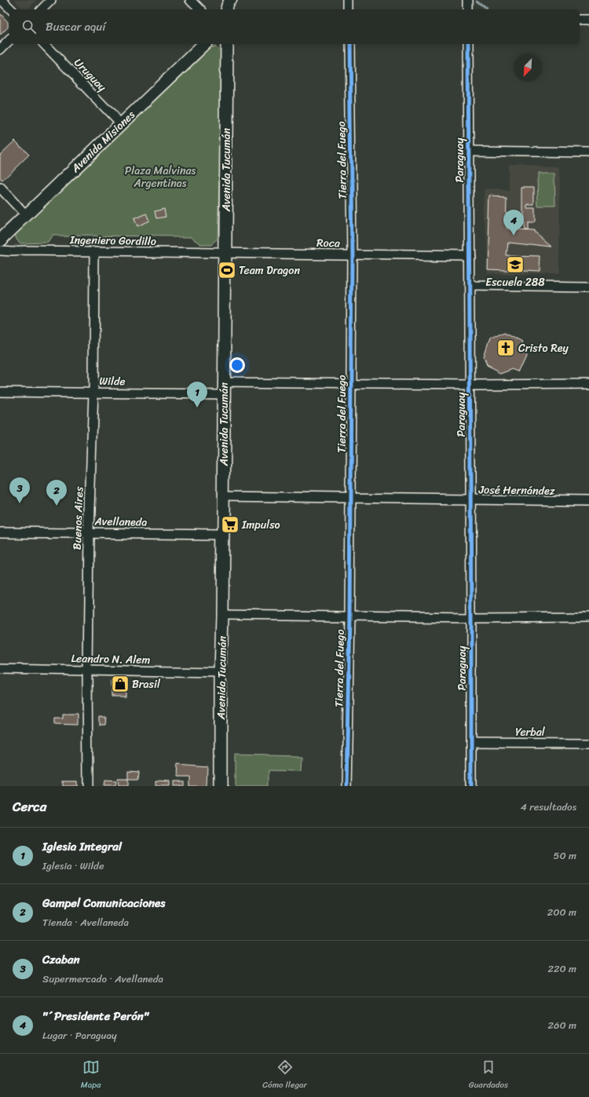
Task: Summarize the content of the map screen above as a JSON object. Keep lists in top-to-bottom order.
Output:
{
  "streets": {
    "main road": ["Avenida Misiones", "Avenida Tucumán"],
    "street": [
      "Uruguay",
      "Tierra del Fuego",
      "Paraguay",
      "Ingeniero Gordillo",
      "Roca",
      "Wilde",
      "José Hernández",
      "Buenos Aires",
      "Avellaneda",
      "Leandro N. Alem",
      "Yerbal"
    ]
  },
  "crossings": [
    ["Uruguay", "Avenida Misiones"],
    ["Tierra del Fuego", "Roca"],
    ["Tierra del Fuego", "José Hernández"],
    ["Paraguay", "Roca"],
    ["Paraguay", "José Hernández"],
    ["Paraguay", "Yerbal"],
    ["Avenida Tucumán", "Ingeniero Gordillo"],
    ["Avenida Tucumán", "Roca"],
    ["Avenida Tucumán", "Wilde"],
    ["Avenida Tucumán", "José Hernández"],
    ["Avenida Tucumán", "Avellaneda"],
    ["Avenida Tucumán", "Leandro N. Alem"],
    ["Ingeniero Gordillo", "Roca"],
    ["Ingeniero Gordillo", "Buenos Aires"],
    ["Wilde", "Buenos Aires"],
    ["Buenos Aires", "Avellaneda"],
    ["Buenos Aires", "Leandro N. Alem"]
  ],
  "parks": ["Plaza Malvinas Argentinas"],
  "places": {
    "school or university": ["Escuela 288"],
    "sports": ["Team Dragon"],
    "church": ["Cristo Rey"],
    "supermarket": ["Impulso"],
    "shop": ["Brasil"]
  },
  "north": "bottom left",
  "page": {
    "search": "Buscar aquí",
    "pins": [
      "4",
      "1",
      "3",
      "2"
    ],
    "heading": ["Cerca", "4 resultados"],
    "list": [
      {
        "mark": "1",
        "name": "Iglesia Integral",
        "note": "Iglesia · Wilde",
        "value": "50 m"
      },
      {
        "mark": "2",
        "name": "Gampel Comunicaciones",
        "note": "Tienda · Avellaneda",
        "value": "200 m"
      },
      {
        "mark": "3",
        "name": "Czaban",
        "note": "Supermercado · Avellaneda",
        "value": "220 m"
      },
      {
        "mark": "4",
        "name": "\"´Presidente Perón\"",
        "note": "Lugar · Paraguay",
        "value": "260 m"
      }
    ],
    "nav": ["Mapa", "Cómo llegar", "Guardados"]
  }
}
